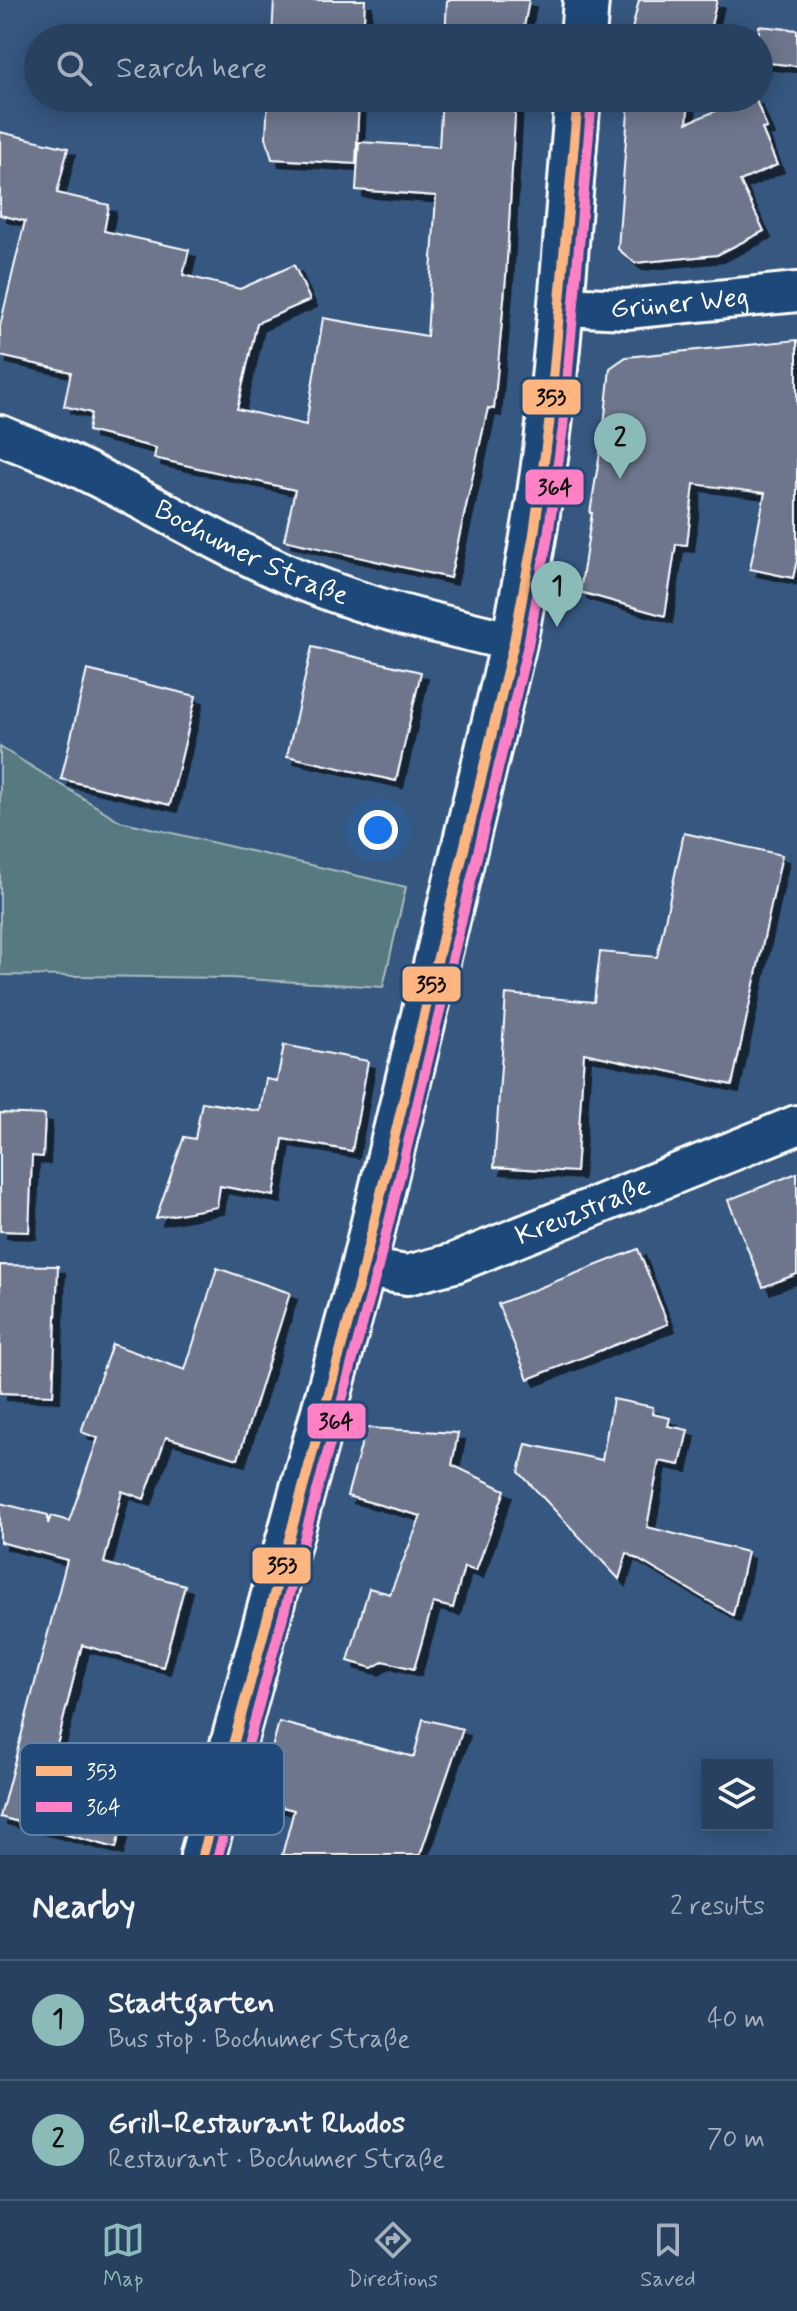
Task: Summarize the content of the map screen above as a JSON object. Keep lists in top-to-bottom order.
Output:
{
  "streets": {
    "street": ["Grüner Weg", "Bochumer Straße", "Kreuzstraße"]
  },
  "lines": ["transit line 353", "transit line 364"],
  "legend": ["353", "364"],
  "page": {
    "search": "Search here",
    "pins": ["2", "1"],
    "heading": ["Nearby", "2 results"],
    "list": [
      {
        "mark": "1",
        "name": "Stadtgarten",
        "note": "Bus stop · Bochumer Straße",
        "value": "40 m"
      },
      {
        "mark": "2",
        "name": "Grill-Restaurant Rhodos",
        "note": "Restaurant · Bochumer Straße",
        "value": "70 m"
      }
    ],
    "nav": ["Map", "Directions", "Saved"]
  }
}
